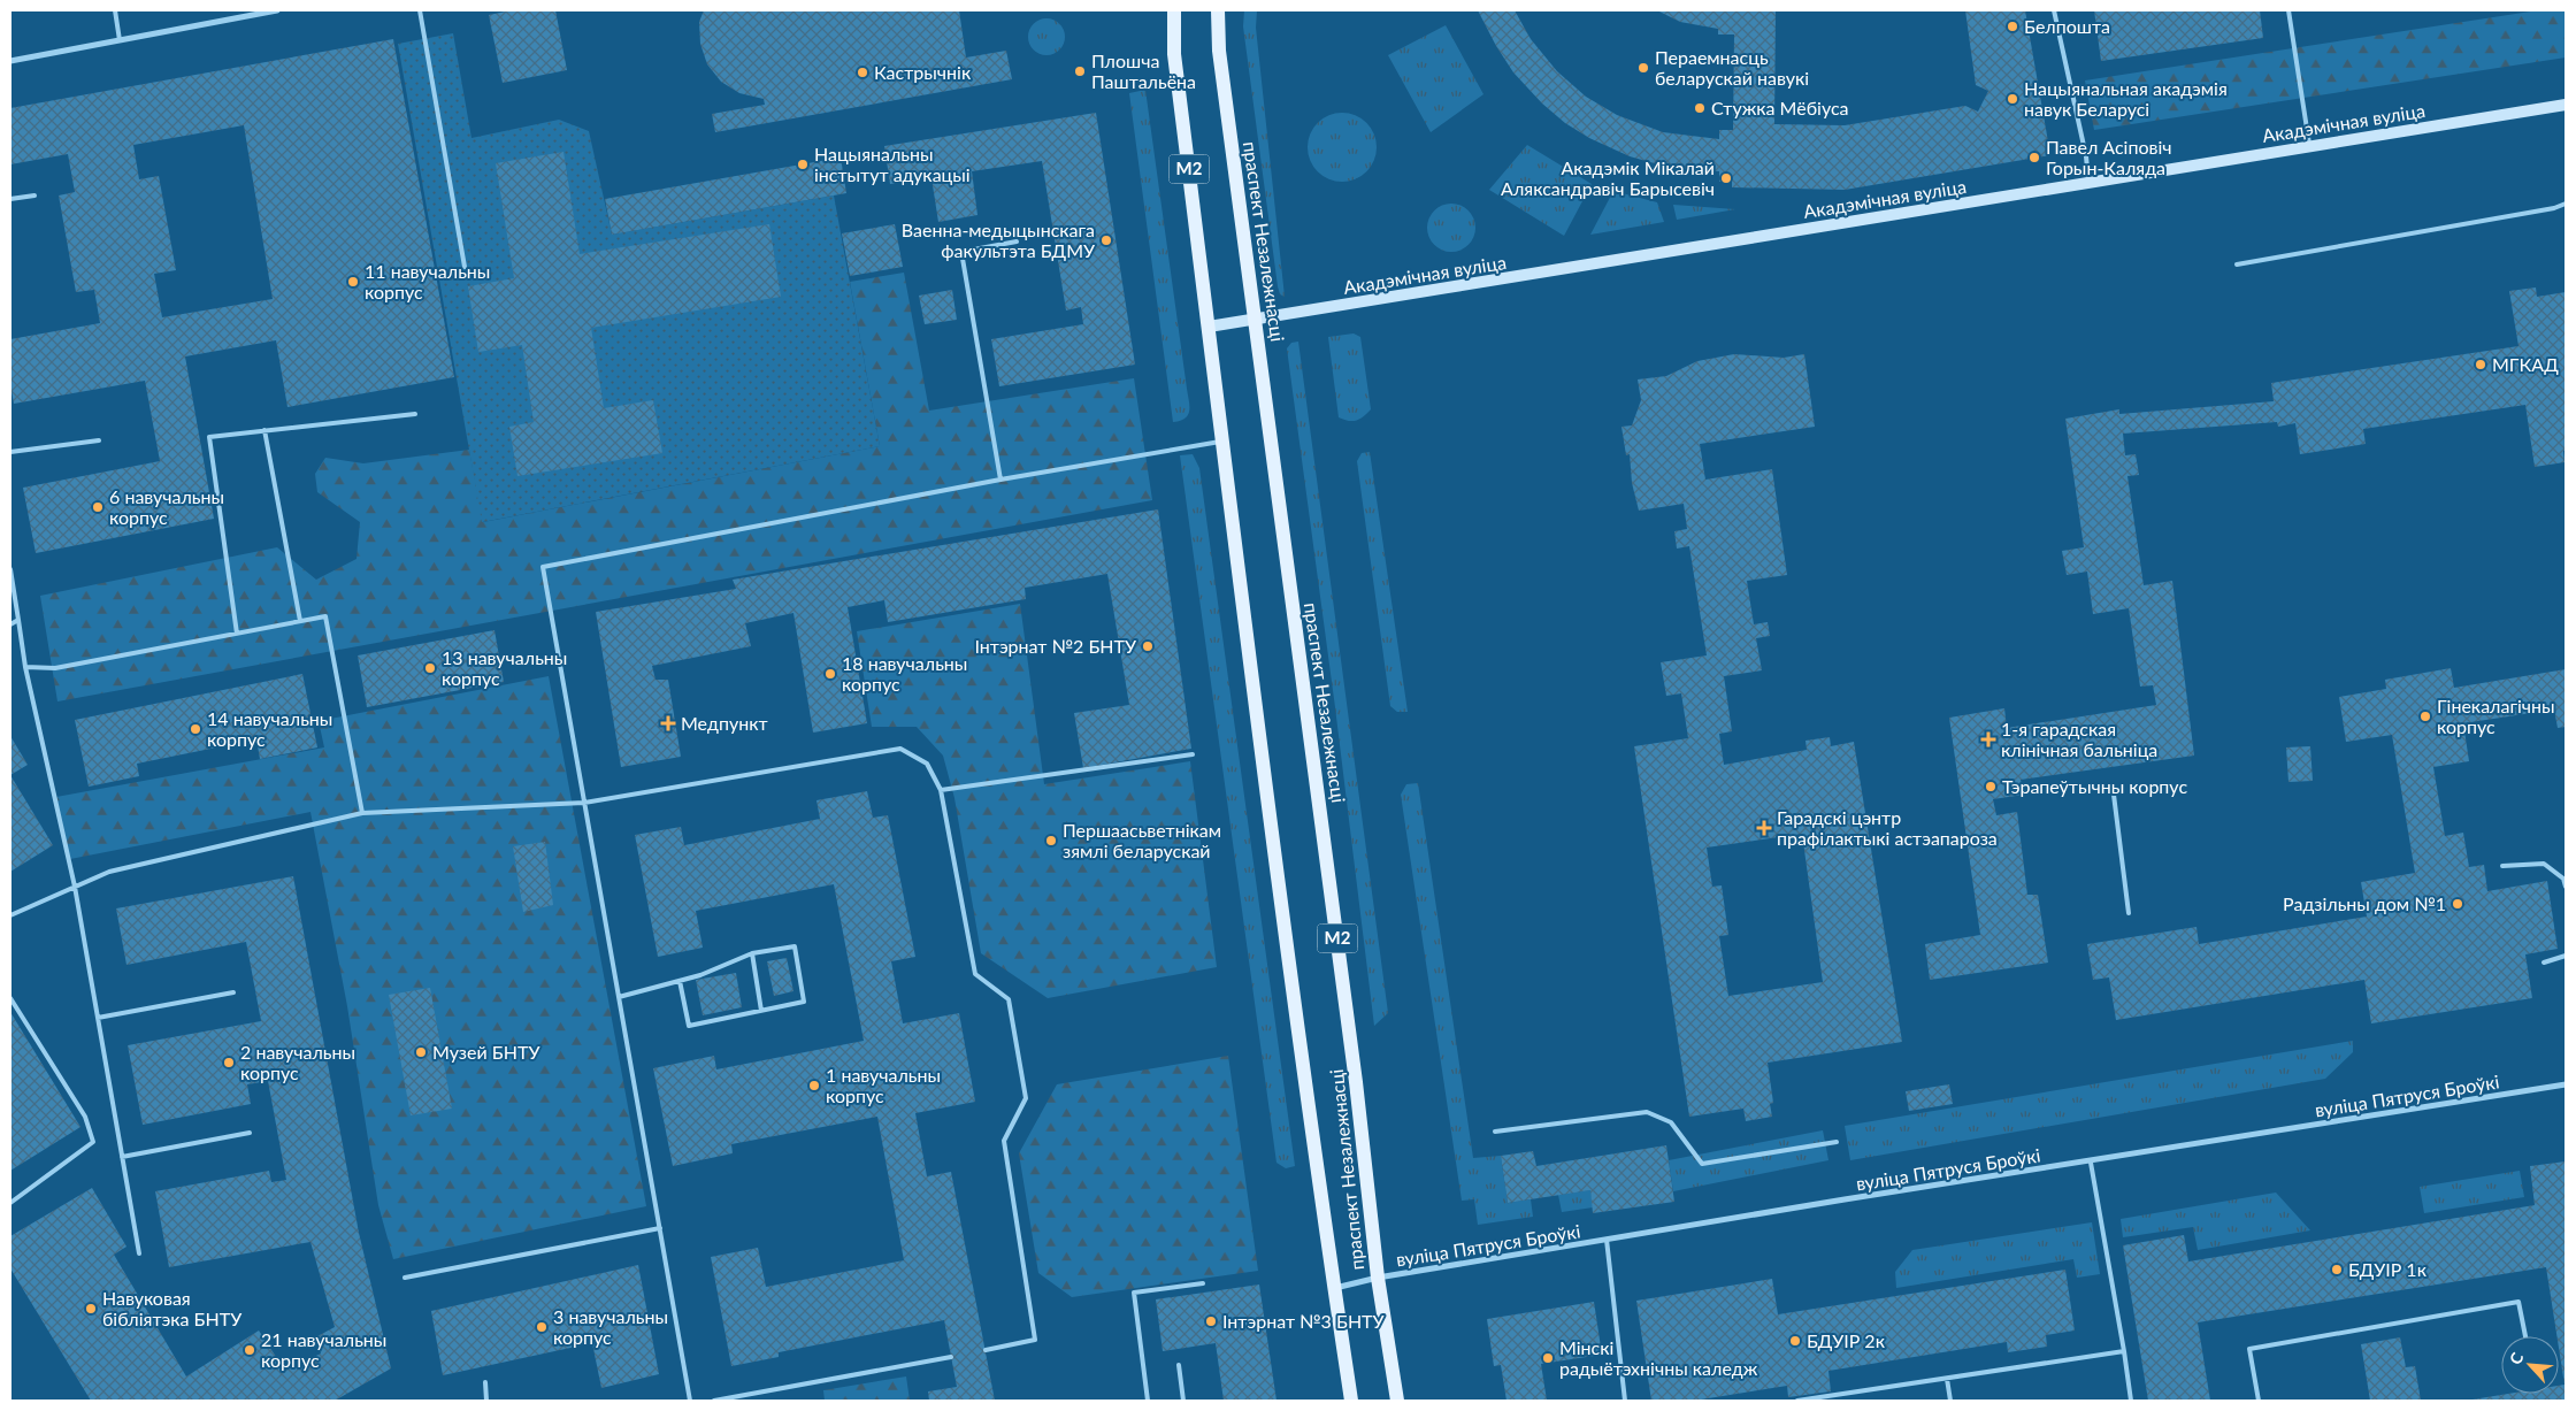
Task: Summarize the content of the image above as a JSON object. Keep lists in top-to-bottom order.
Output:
{
  "streets": {
    "main road": ["М2", "праспект Незалежнасці"],
    "street": ["Акадэмічная вуліца", "вуліца Пятруся Броўкі"]
  },
  "crossings": [
    ["Акадэмічная вуліца", "праспект Незалежнасці"],
    ["праспект Незалежнасці", "вуліца Пятруся Броўкі"]
  ],
  "places": {
    "other": [
      "Белпошта",
      "Пераемнасць беларускай навукі",
      "Плошча Паштальёна",
      "Кастрычнік",
      "Нацыянальная акадэмія навук Беларусі",
      "Стужка Мёбіуса",
      "Павел Асіповіч Горын-Каляда",
      "Нацыянальны інстытут адукацыі",
      "Акадэмік Мікалай Аляксандравіч Барысевіч",
      "Ваенна-медыцынскага факультэта БДМУ",
      "11 навучальны корпус",
      "МГКАД",
      "6 навучальны корпус",
      "Інтэрнат №2 БНТУ",
      "13 навучальны корпус",
      "18 навучальны корпус",
      "Гінекалагічны корпус",
      "14 навучальны корпус",
      "Тэрапеўтычны корпус",
      "Першаасьветнікам зямлі беларускай",
      "Радзільны дом №1",
      "Музей БНТУ",
      "2 навучальны корпус",
      "1 навучальны корпус",
      "БДУІР 1к",
      "Навуковая бібліятэка БНТУ",
      "Інтэрнат №3 БНТУ",
      "3 навучальны корпус",
      "БДУІР 2к",
      "21 навучальны корпус",
      "Мінскі радыётэхнічны каледж"
    ],
    "health": ["Медпункт", "1-я гарадская клінічная бальніца", "Гарадскі цэнтр прафілактыкі астэапароза"]
  },
  "north": "top left"
}
